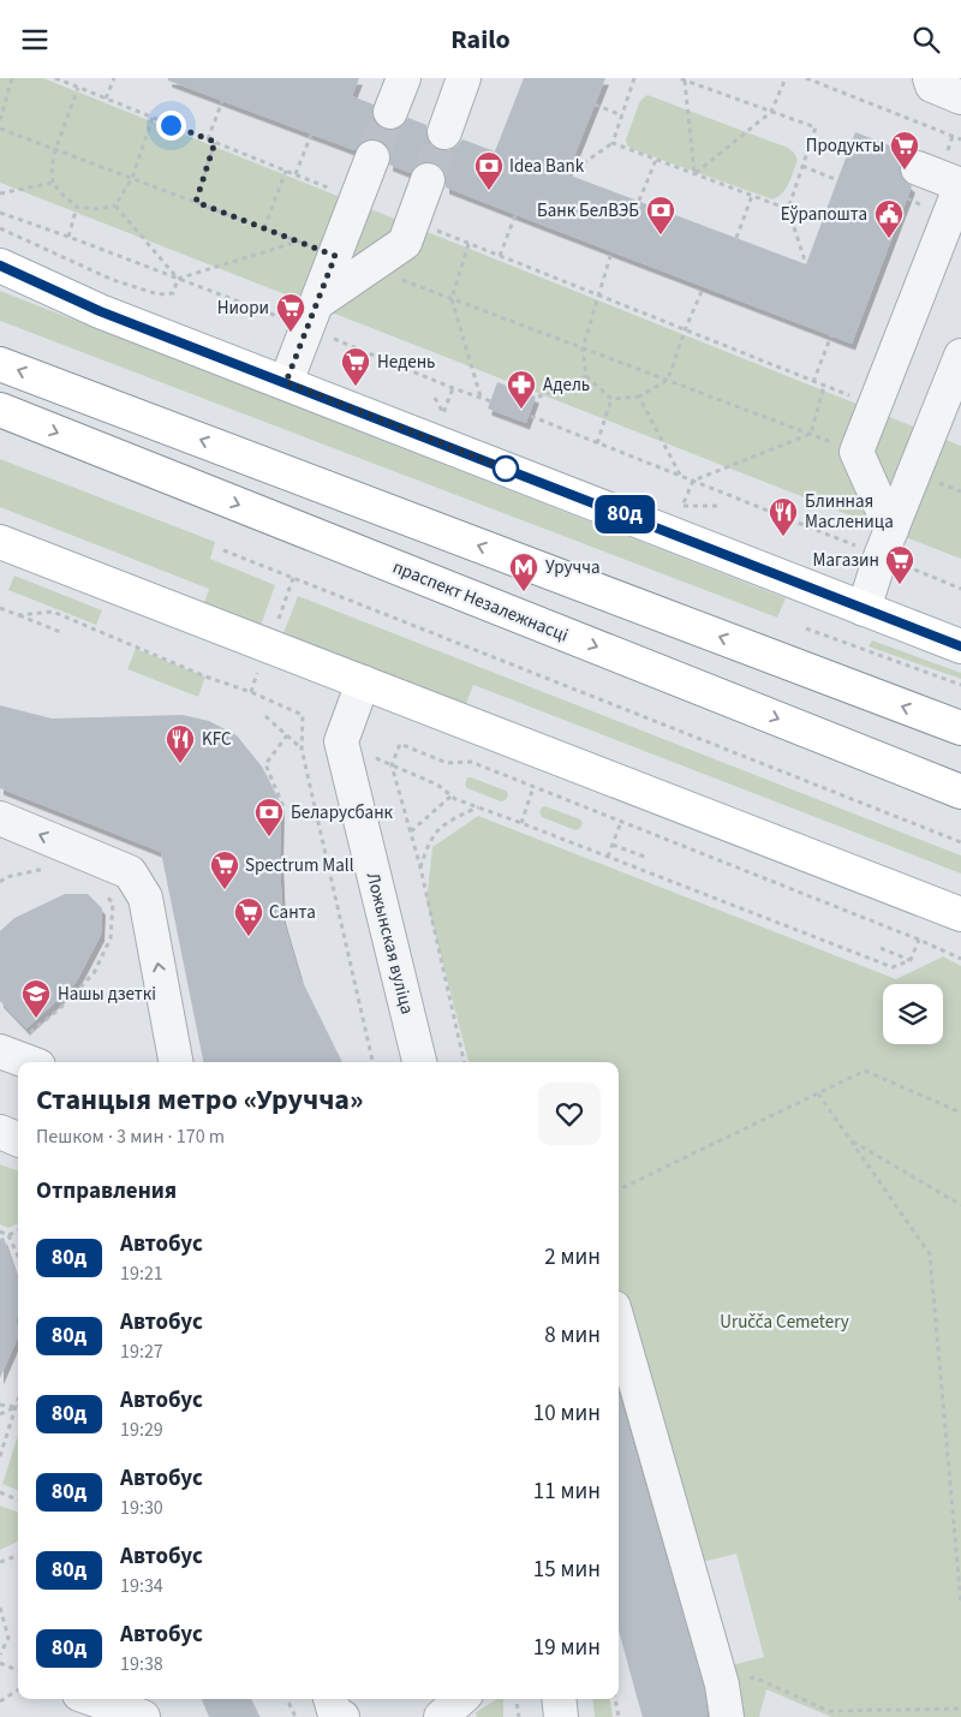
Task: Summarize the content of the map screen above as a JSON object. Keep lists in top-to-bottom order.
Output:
{
  "streets": {
    "main road": ["праспект Незалежнасці"],
    "street": ["Ложынская вуліца"]
  },
  "parks": ["Uručča Cemetery"],
  "places": {
    "supermarket": [
      "Продукты",
      "Ниори",
      "Недень",
      "Магазин",
      "Spectrum Mall",
      "Санта"
    ],
    "bank": ["Idea Bank", "Банк БелВЭБ", "Беларусбанк"],
    "public building": ["Еўрапошта"],
    "pharmacy": ["Адель"],
    "restaurant": ["Блинная Масленица", "KFC"],
    "metro station": ["Уручча"],
    "school or university": ["Нашы дзеткі"]
  },
  "lines": ["bus line 80д"],
  "page": {
    "header": "Railo",
    "on_map": "80д",
    "heading": [
      ["Станцыя метро «Уручча»", "Пешком · 3 мин · 170 m"],
      "Отправления"
    ],
    "list": [
      {
        "mark": "80д",
        "name": "Автобус",
        "note": "19:21",
        "value": "2 мин"
      },
      {
        "mark": "80д",
        "name": "Автобус",
        "note": "19:27",
        "value": "8 мин"
      },
      {
        "mark": "80д",
        "name": "Автобус",
        "note": "19:29",
        "value": "10 мин"
      },
      {
        "mark": "80д",
        "name": "Автобус",
        "note": "19:30",
        "value": "11 мин"
      },
      {
        "mark": "80д",
        "name": "Автобус",
        "note": "19:34",
        "value": "15 мин"
      },
      {
        "mark": "80д",
        "name": "Автобус",
        "note": "19:38",
        "value": "19 мин"
      }
    ]
  }
}
